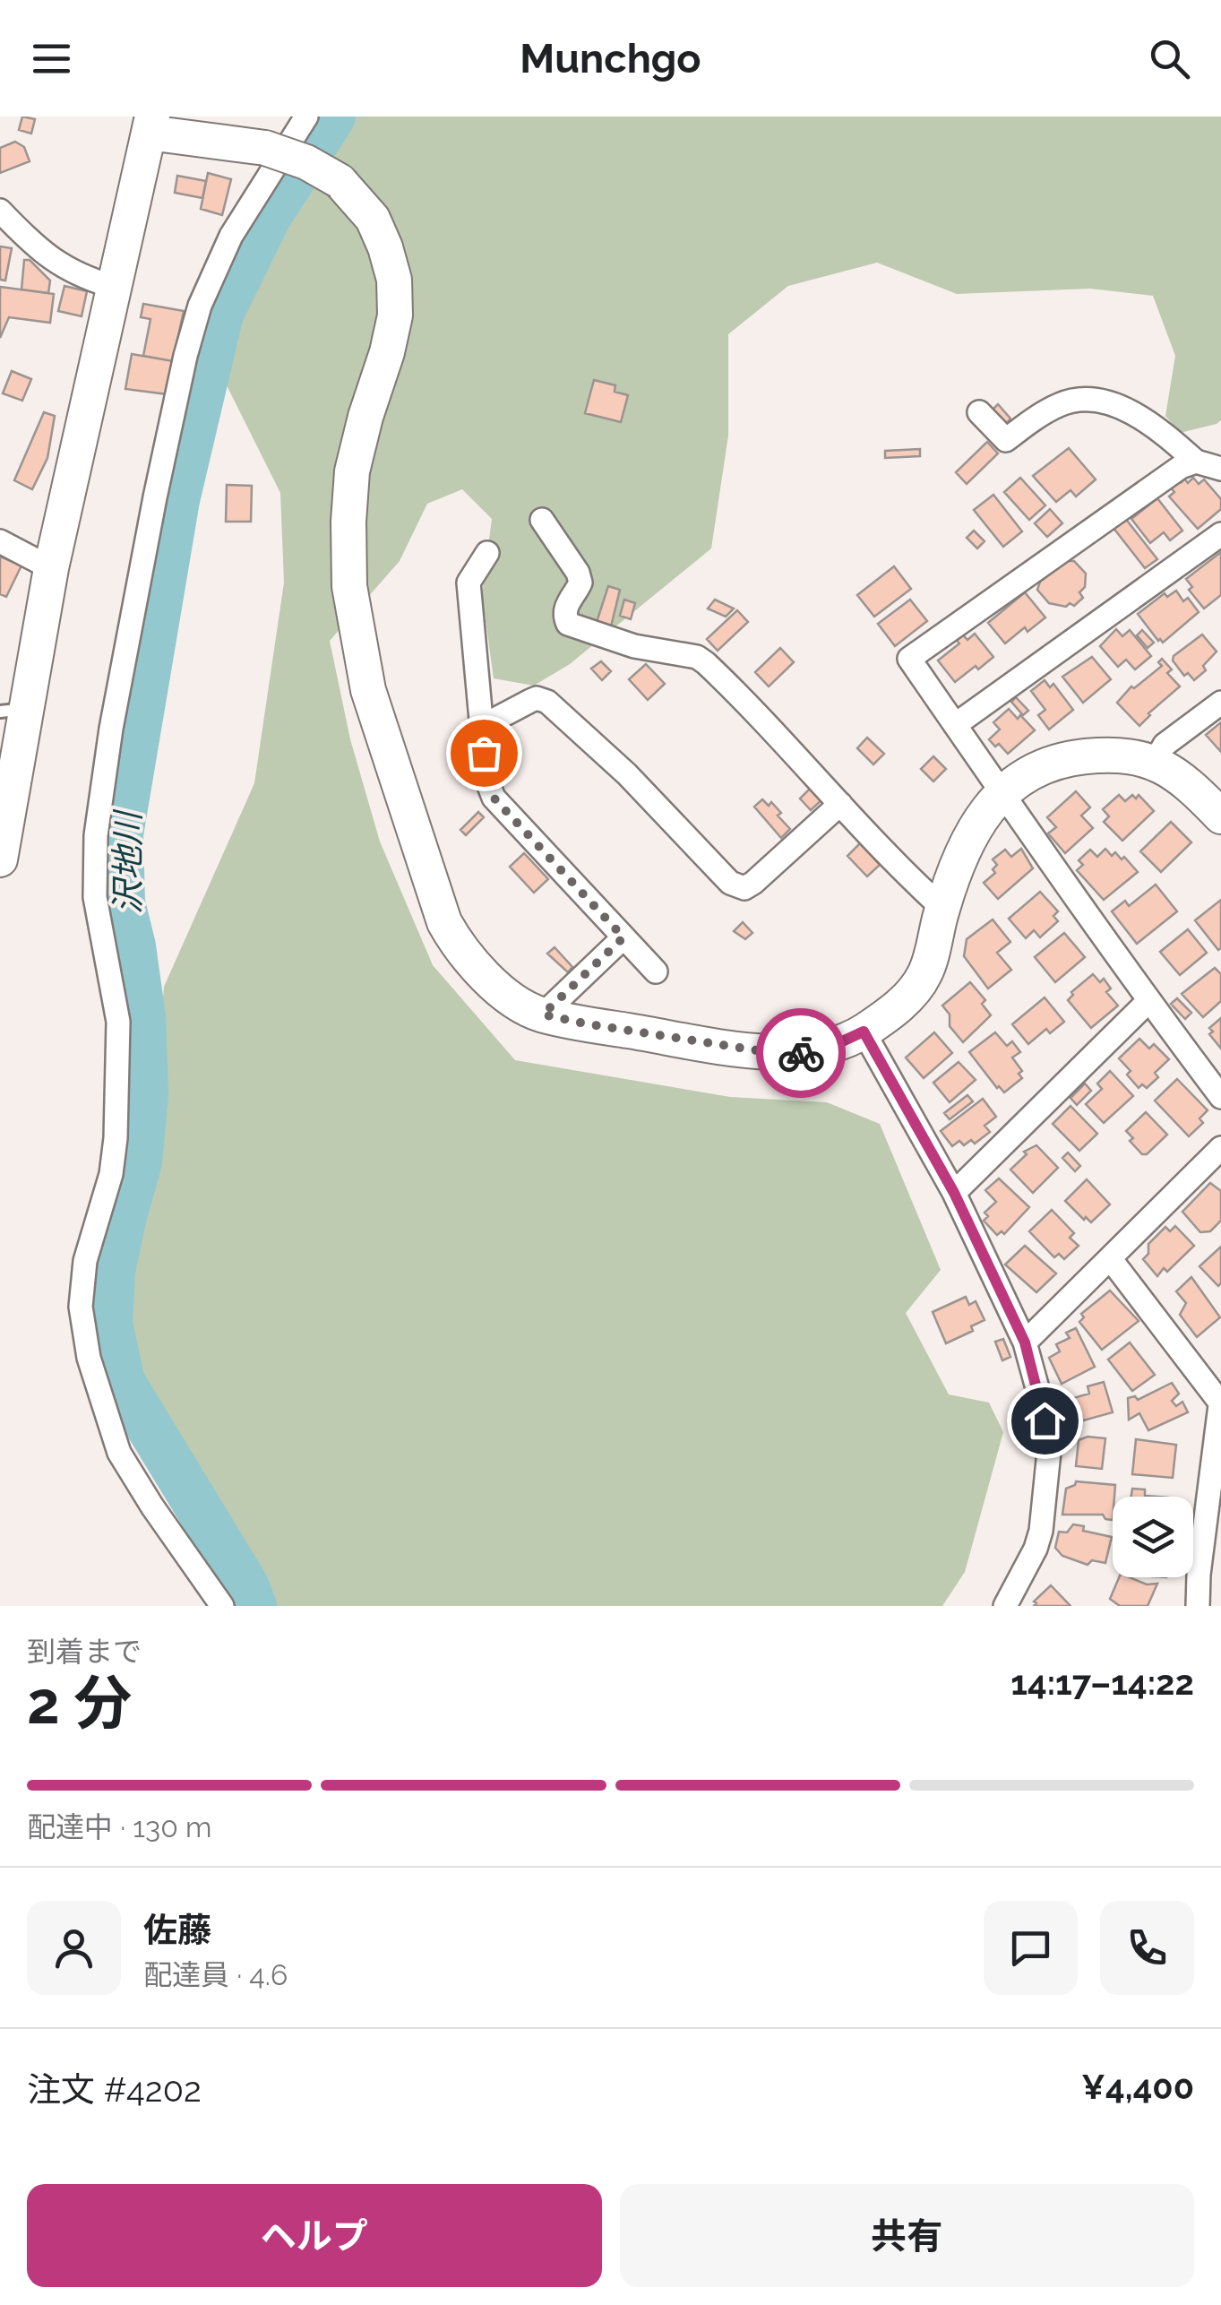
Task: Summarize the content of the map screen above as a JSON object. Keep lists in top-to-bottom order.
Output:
{
  "water": ["沢地川"],
  "page": {
    "header": "Munchgo",
    "heading": ["2 分", "到着まで", "14:17–14:22"],
    "panel": [
      "佐藤",
      "配達員 · 4.6",
      "注文 #4202",
      "¥4,400"
    ],
    "bar": "配達中 · 130 m",
    "buttons": ["ヘルプ", "共有"]
  }
}
